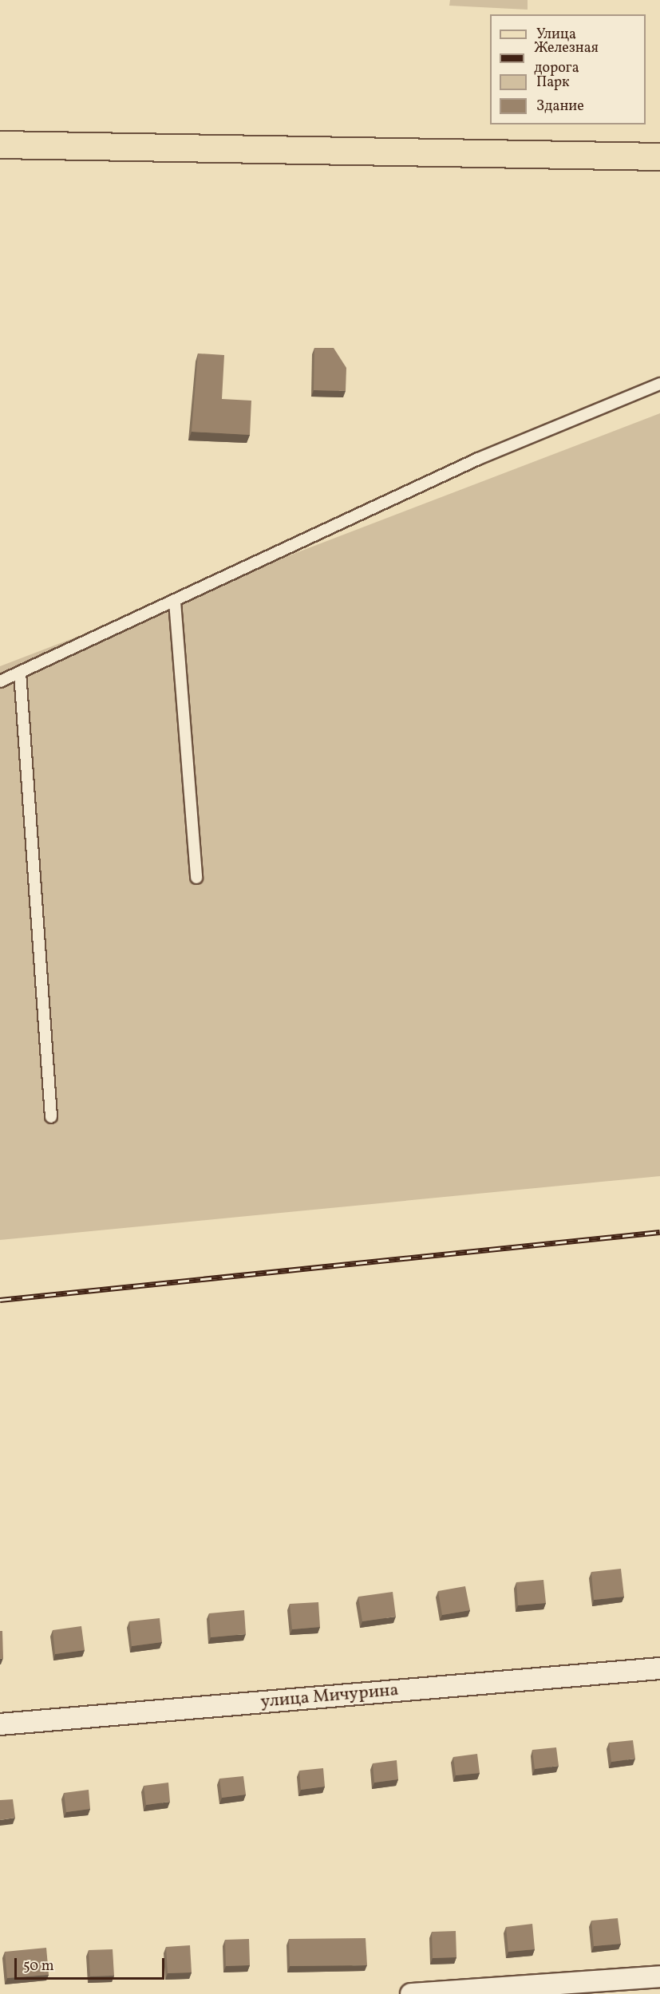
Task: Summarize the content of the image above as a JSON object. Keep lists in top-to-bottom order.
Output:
{
  "streets": {
    "street": ["улица Мичурина"]
  },
  "legend": [
    "Улица",
    "Железная дорога",
    "Парк",
    "Здание"
  ],
  "scale_bar": "50 m"
}
